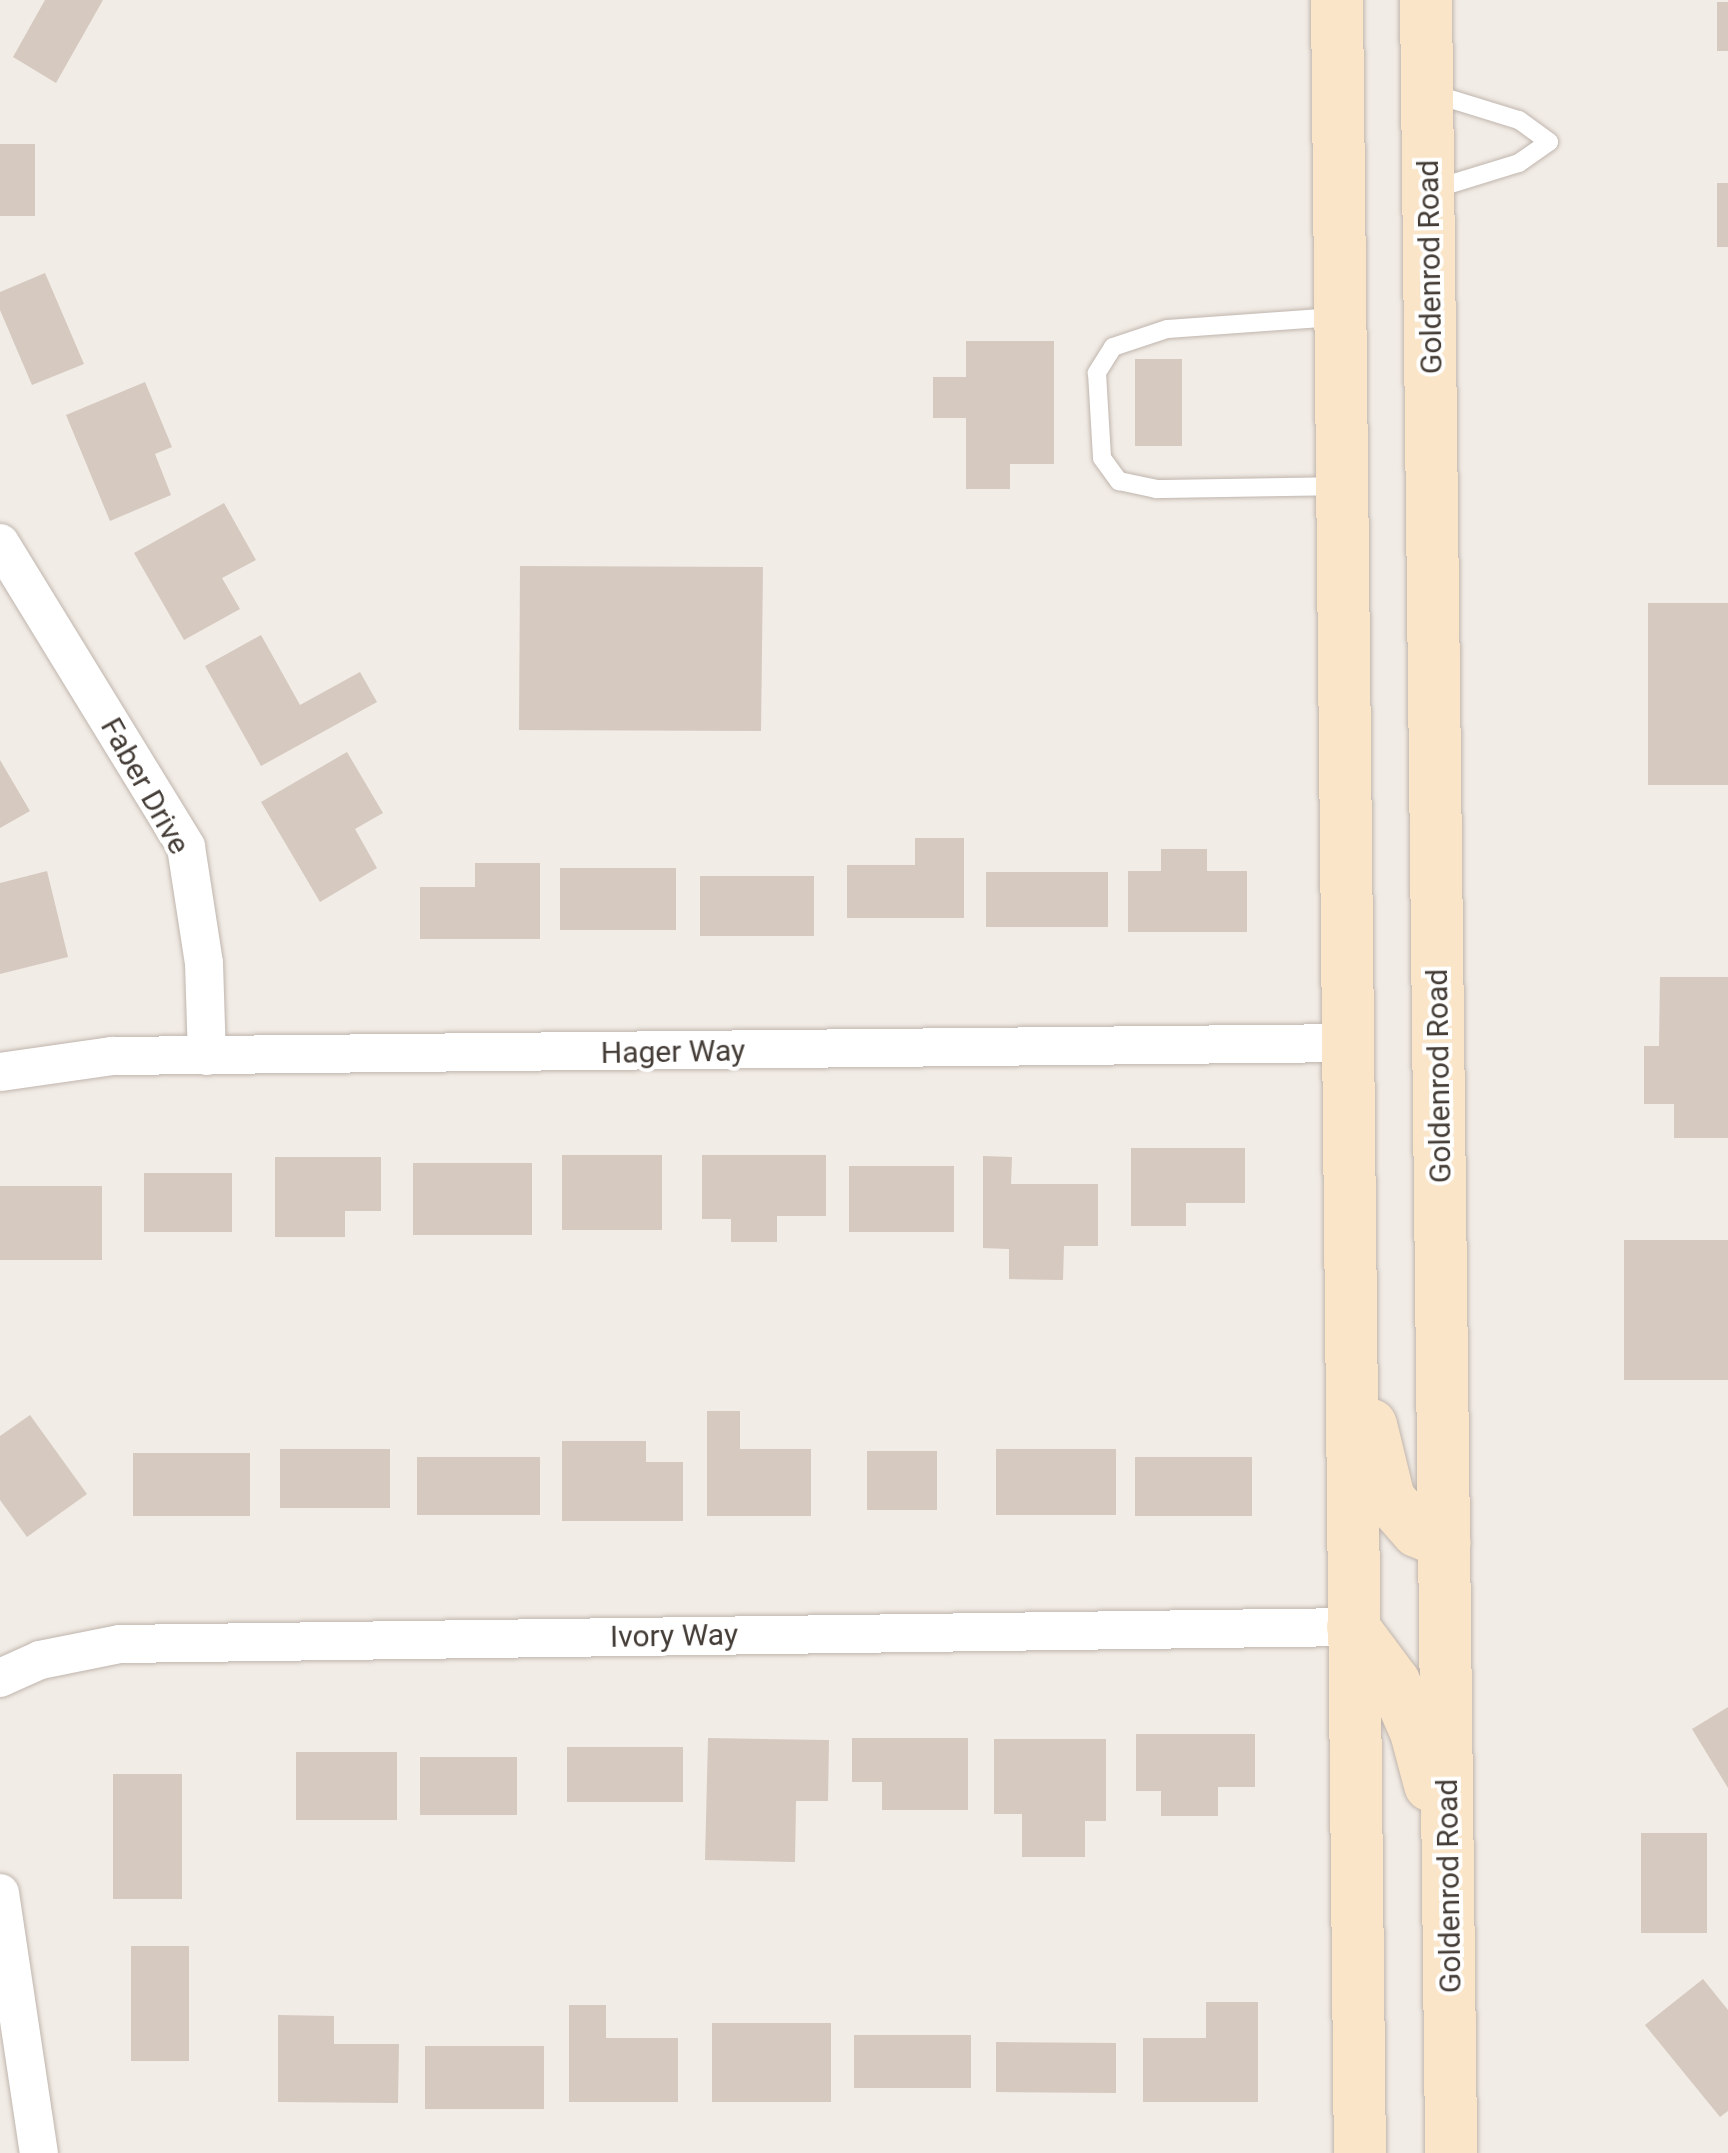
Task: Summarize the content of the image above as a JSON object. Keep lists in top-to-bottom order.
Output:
{
  "streets": {
    "main road": ["Goldenrod Road"],
    "street": ["Faber Drive", "Hager Way", "Ivory Way"]
  },
  "crossings": [
    ["Faber Drive", "Hager Way"]
  ]
}
